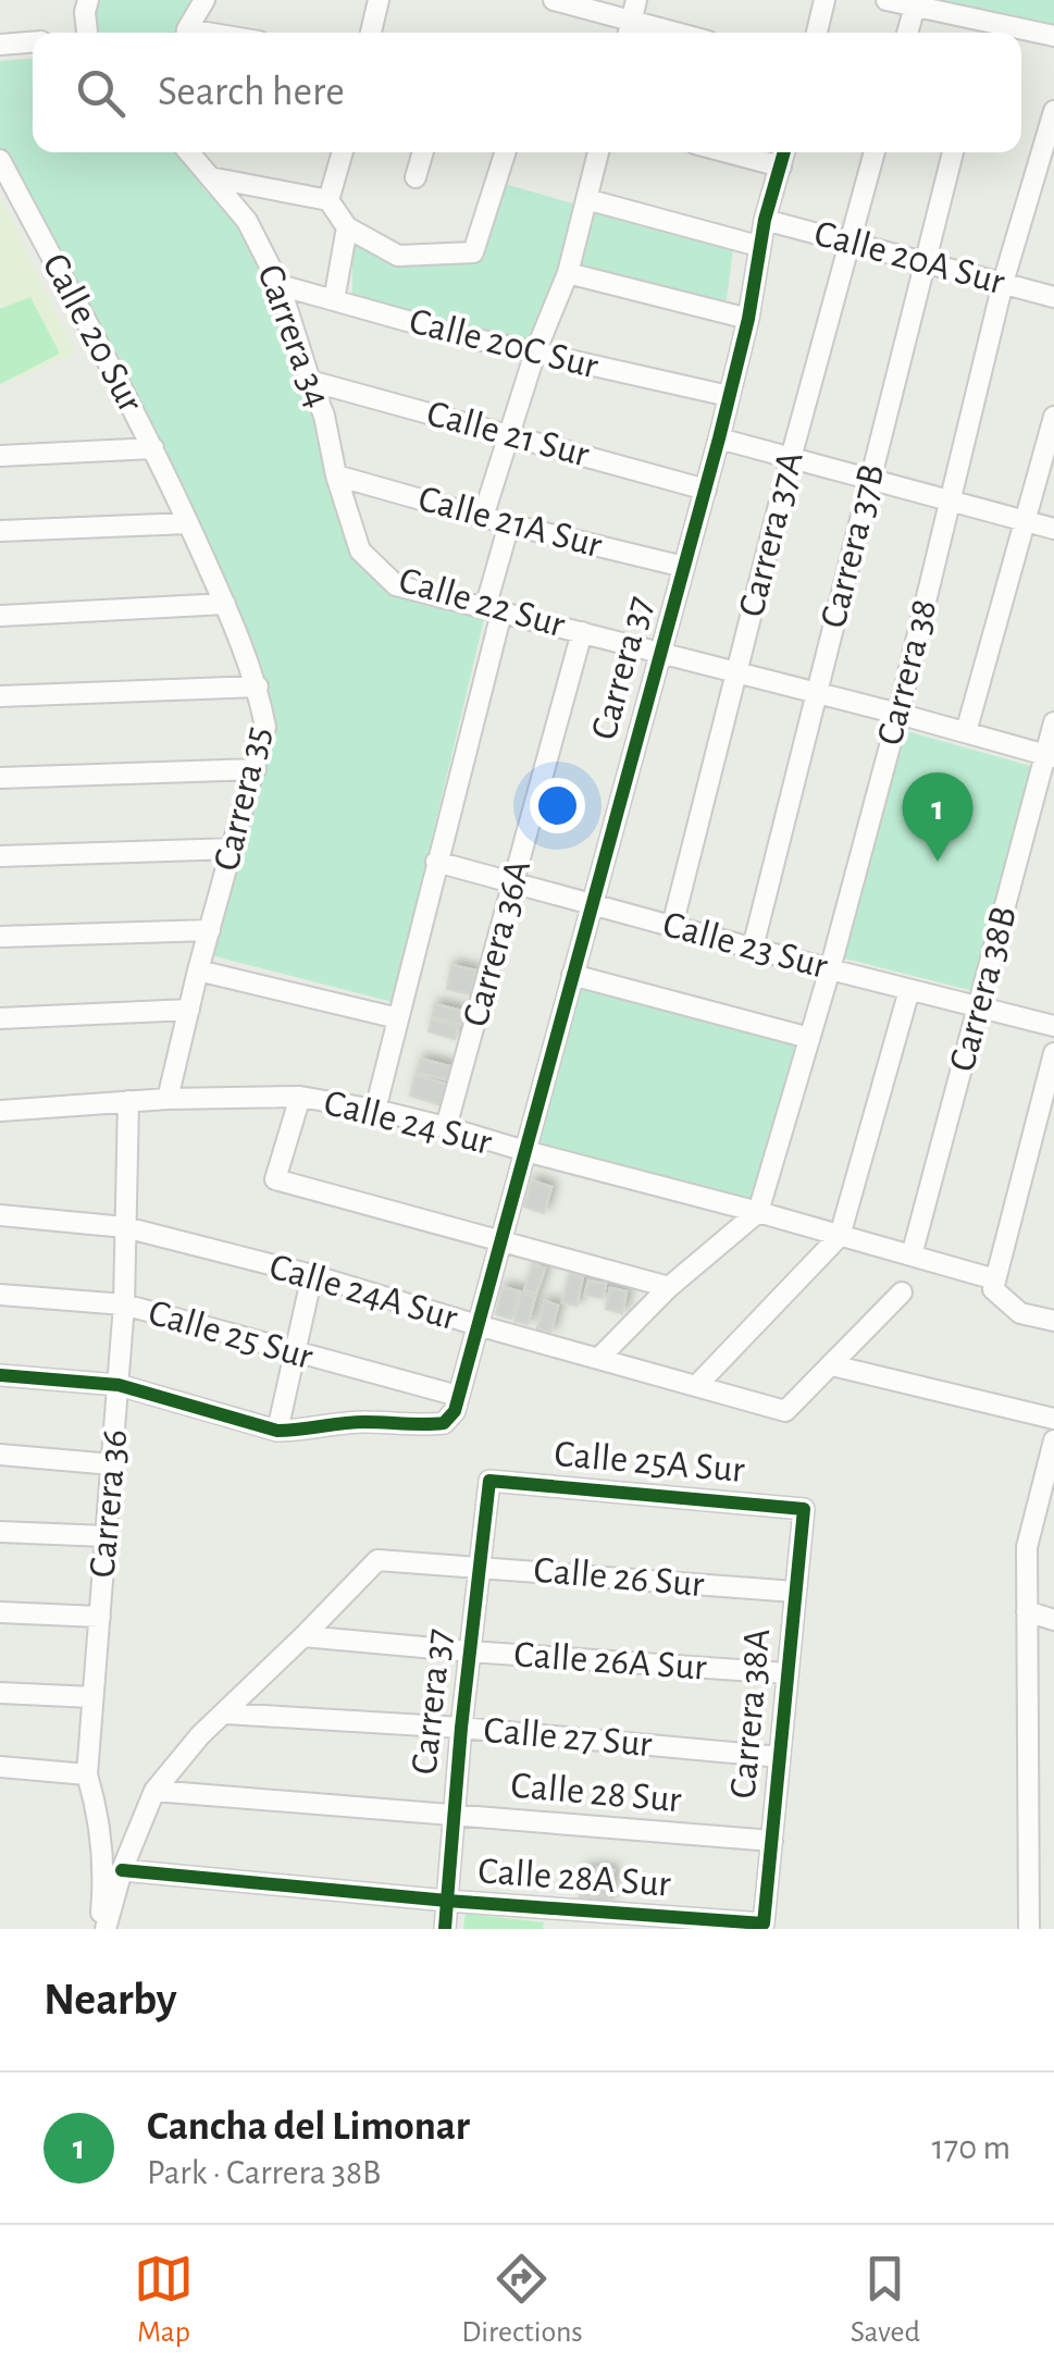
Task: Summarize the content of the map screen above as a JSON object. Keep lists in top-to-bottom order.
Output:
{
  "streets": {
    "street": [
      "Calle 20A Sur",
      "Calle 20 Sur",
      "Carrera 34",
      "Calle 20C Sur",
      "Calle 21 Sur",
      "Calle 21A Sur",
      "Carrera 37A",
      "Carrera 37B",
      "Calle 22 Sur",
      "Carrera 37",
      "Carrera 38",
      "Carrera 35",
      "Carrera 36A",
      "Calle 23 Sur",
      "Carrera 38B",
      "Calle 24 Sur",
      "Calle 24A Sur",
      "Calle 25 Sur",
      "Calle 25A Sur",
      "Carrera 36",
      "Calle 26 Sur",
      "Calle 26A Sur",
      "Carrera 38A",
      "Calle 27 Sur",
      "Calle 28 Sur",
      "Calle 28A Sur"
    ]
  },
  "crossings": [
    ["Calle 20A Sur", "Carrera 37A"],
    ["Calle 20A Sur", "Carrera 37B"],
    ["Calle 20A Sur", "Carrera 37"],
    ["Calle 20A Sur", "Carrera 38"],
    ["Calle 20 Sur", "Carrera 35"],
    ["Carrera 34", "Calle 20C Sur"],
    ["Carrera 34", "Calle 21 Sur"],
    ["Carrera 34", "Calle 21A Sur"],
    ["Carrera 34", "Calle 22 Sur"],
    ["Calle 20C Sur", "Carrera 37"],
    ["Calle 21 Sur", "Carrera 37"],
    ["Calle 21A Sur", "Carrera 37"],
    ["Carrera 37A", "Calle 22 Sur"],
    ["Carrera 37A", "Calle 23 Sur"],
    ["Carrera 37B", "Calle 22 Sur"],
    ["Carrera 37B", "Calle 23 Sur"],
    ["Calle 22 Sur", "Carrera 37"],
    ["Calle 22 Sur", "Carrera 38"],
    ["Calle 22 Sur", "Carrera 36A"],
    ["Calle 22 Sur", "Carrera 38B"],
    ["Carrera 37", "Calle 23 Sur"],
    ["Carrera 37", "Calle 24 Sur"],
    ["Carrera 37", "Calle 24A Sur"],
    ["Carrera 37", "Calle 25 Sur"],
    ["Carrera 37", "Calle 25A Sur"],
    ["Carrera 37", "Calle 26 Sur"],
    ["Carrera 37", "Calle 26A Sur"],
    ["Carrera 37", "Calle 27 Sur"],
    ["Carrera 37", "Calle 28 Sur"],
    ["Carrera 37", "Calle 28A Sur"],
    ["Carrera 38", "Calle 23 Sur"],
    ["Carrera 38", "Calle 24 Sur"],
    ["Carrera 35", "Calle 24 Sur"],
    ["Carrera 36A", "Calle 23 Sur"],
    ["Carrera 36A", "Calle 24 Sur"],
    ["Calle 23 Sur", "Carrera 38B"],
    ["Carrera 38B", "Calle 24 Sur"],
    ["Calle 24 Sur", "Carrera 36"],
    ["Calle 24A Sur", "Carrera 36"],
    ["Calle 25 Sur", "Carrera 36"],
    ["Calle 25A Sur", "Carrera 38A"],
    ["Calle 26 Sur", "Calle 26A Sur"],
    ["Calle 26 Sur", "Carrera 38A"],
    ["Calle 26A Sur", "Carrera 38A"],
    ["Carrera 38A", "Calle 27 Sur"],
    ["Carrera 38A", "Calle 28 Sur"],
    ["Carrera 38A", "Calle 28A Sur"]
  ],
  "page": {
    "search": "Search here",
    "pins": "1",
    "heading": "Nearby",
    "list": [
      {
        "mark": "1",
        "name": "Cancha del Limonar",
        "note": "Park · Carrera 38B",
        "value": "170 m"
      }
    ],
    "nav": ["Map", "Directions", "Saved"]
  }
}
